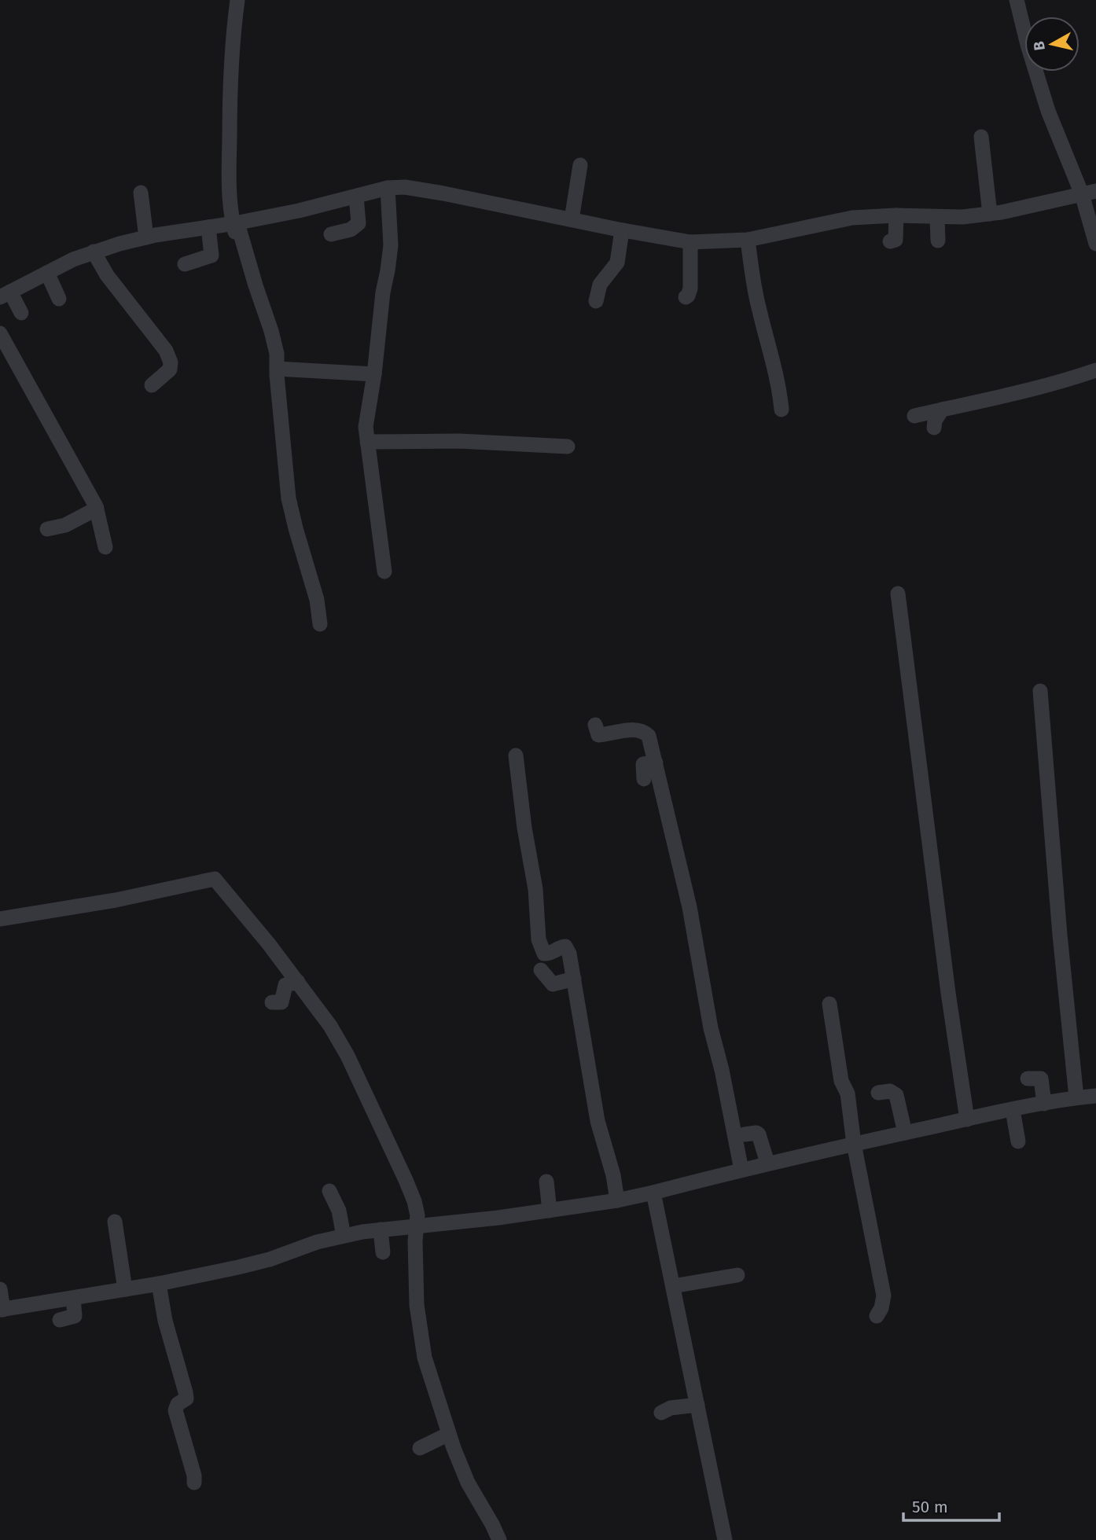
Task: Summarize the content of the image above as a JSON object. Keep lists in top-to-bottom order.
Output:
{
  "scale_bar": "50 m",
  "north": "left"
}
